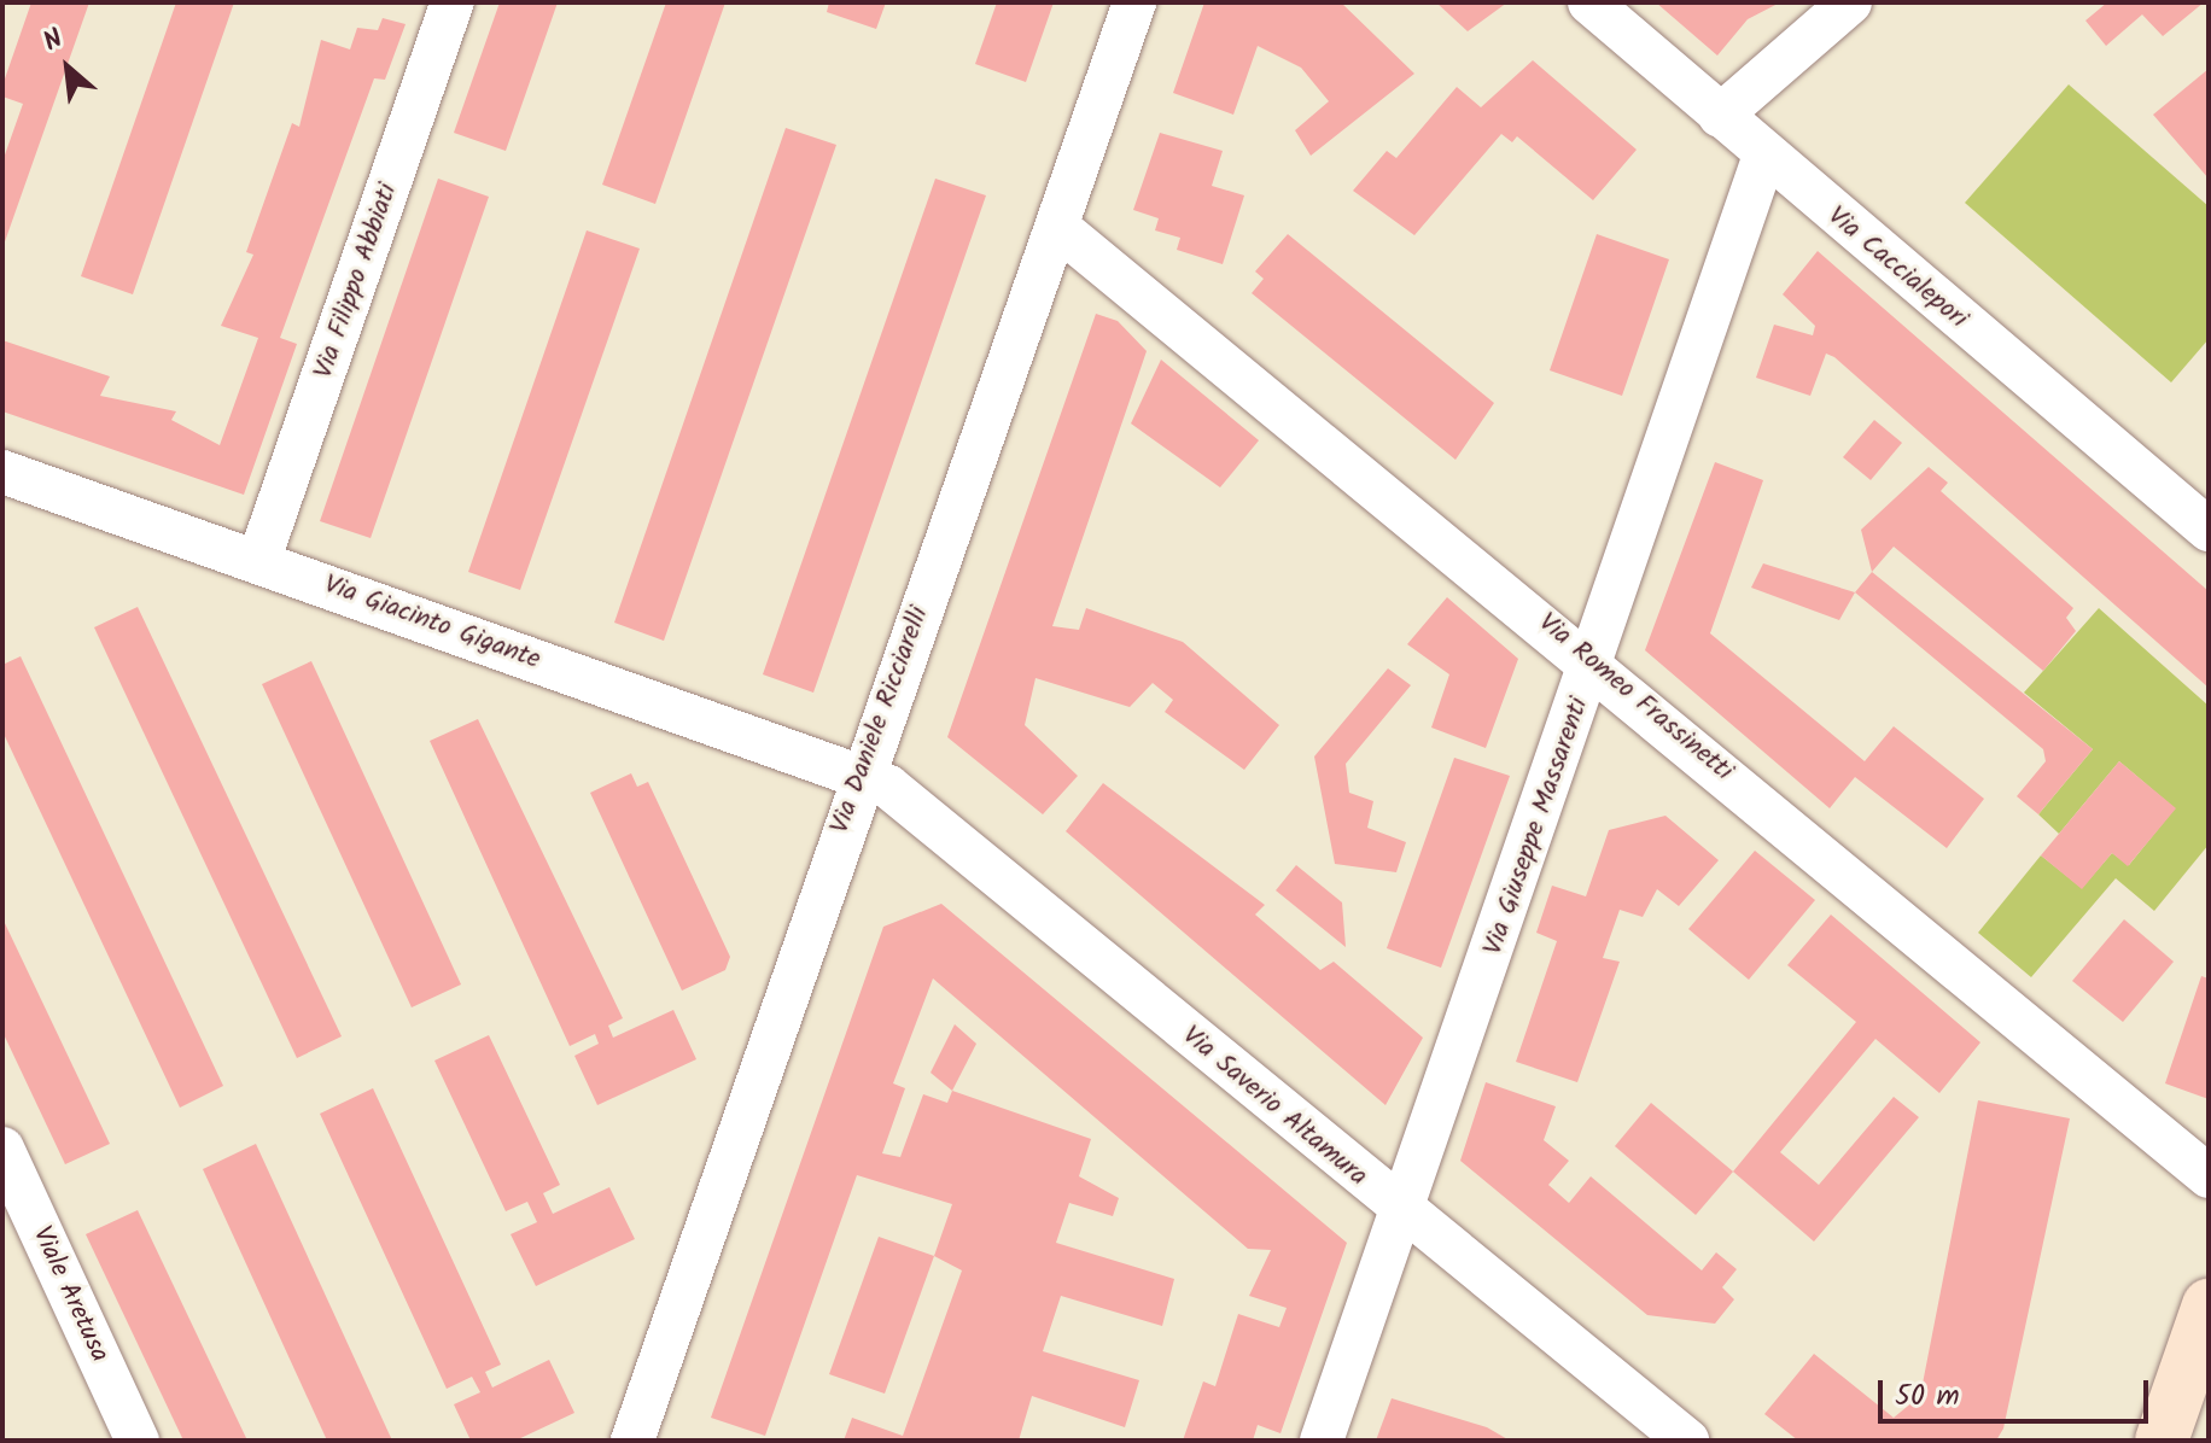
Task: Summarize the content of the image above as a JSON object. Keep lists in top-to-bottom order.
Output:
{
  "streets": {
    "street": [
      "Via Caccialepori",
      "Via Filippo Abbiati",
      "Via Giacinto Gigante",
      "Via Romeo Frassinetti",
      "Via Daniele Ricciarelli",
      "Via Giuseppe Massarenti",
      "Via Saverio Altamura",
      "Viale Aretusa"
    ]
  },
  "crossings": [
    ["Via Caccialepori", "Via Giuseppe Massarenti"],
    ["Via Filippo Abbiati", "Via Giacinto Gigante"],
    ["Via Giacinto Gigante", "Via Daniele Ricciarelli"],
    ["Via Giacinto Gigante", "Via Saverio Altamura"],
    ["Via Romeo Frassinetti", "Via Daniele Ricciarelli"],
    ["Via Romeo Frassinetti", "Via Giuseppe Massarenti"],
    ["Via Daniele Ricciarelli", "Via Saverio Altamura"],
    ["Via Giuseppe Massarenti", "Via Saverio Altamura"]
  ],
  "scale_bar": "50 m",
  "north": "top left"
}
